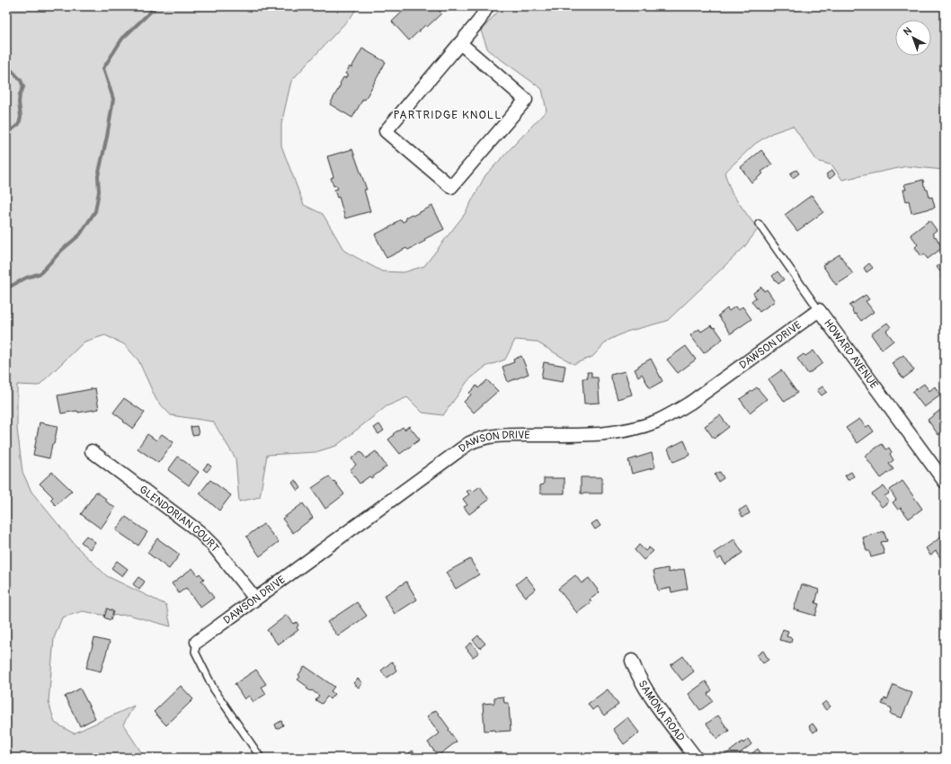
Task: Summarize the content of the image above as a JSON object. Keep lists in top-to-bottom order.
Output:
{
  "streets": {
    "street": [
      "DAWSON DRIVE",
      "HOWARD AVENUE",
      "GLENDORIAN COURT",
      "SAMONA ROAD"
    ]
  },
  "crossings": [
    ["DAWSON DRIVE", "HOWARD AVENUE"],
    ["DAWSON DRIVE", "GLENDORIAN COURT"]
  ],
  "districts": ["PARTRIDGE KNOLL"],
  "north": "top left"
}
